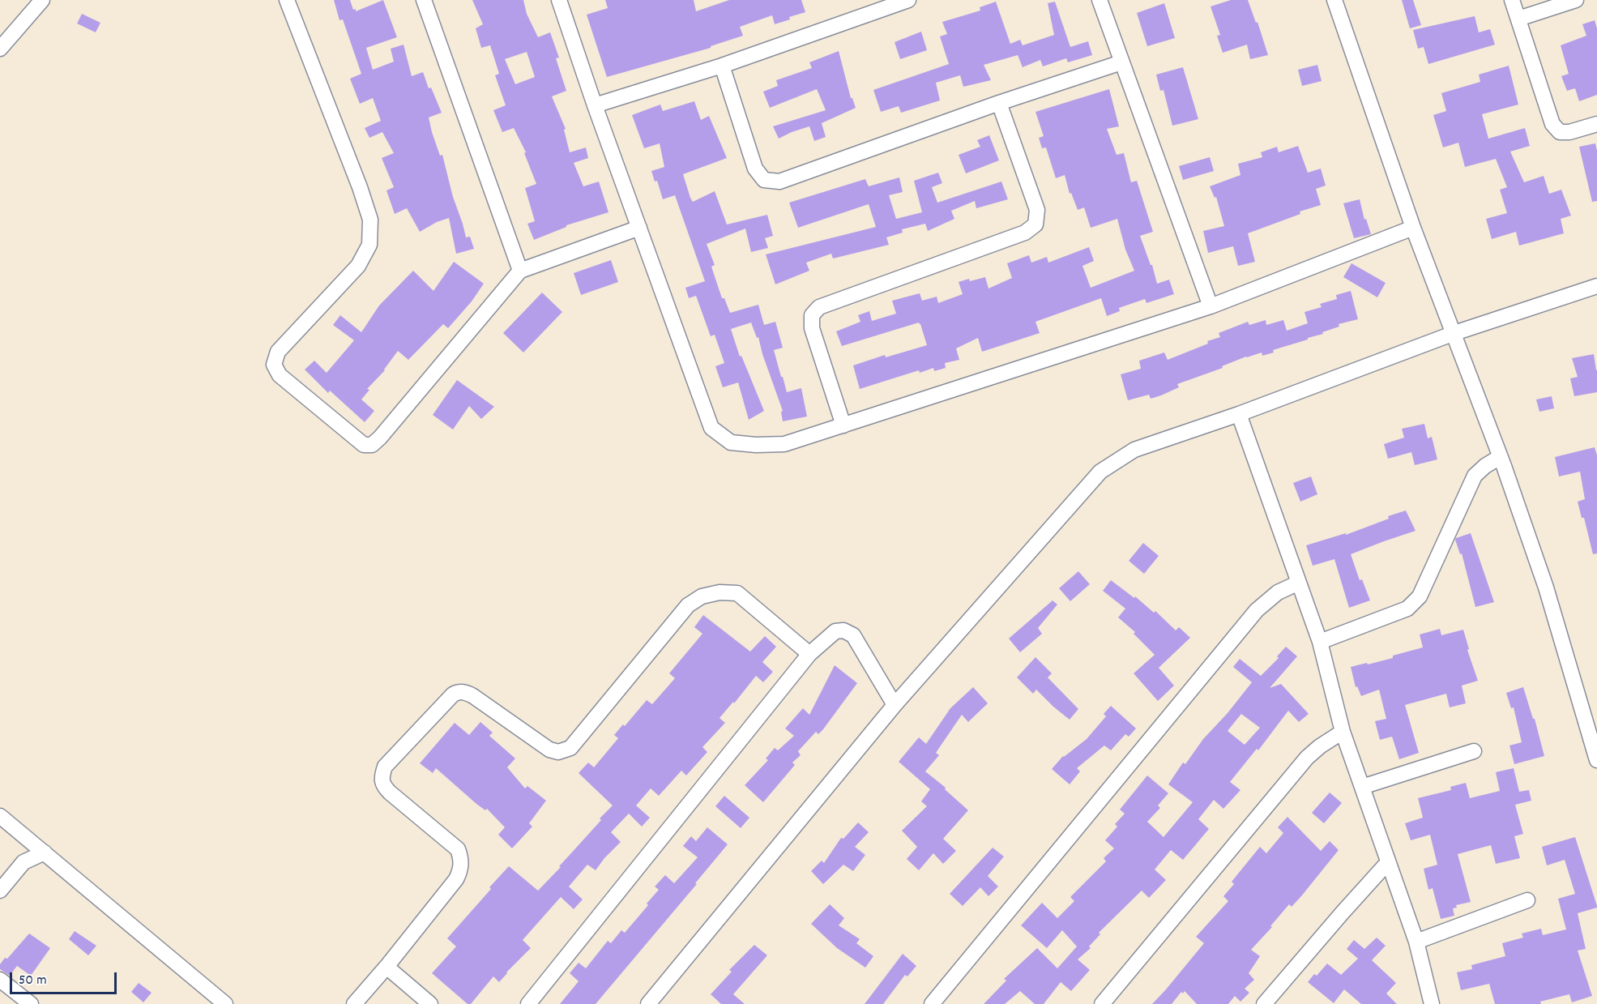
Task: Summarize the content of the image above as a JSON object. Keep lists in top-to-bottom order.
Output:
{
  "scale_bar": "50 m"
}
